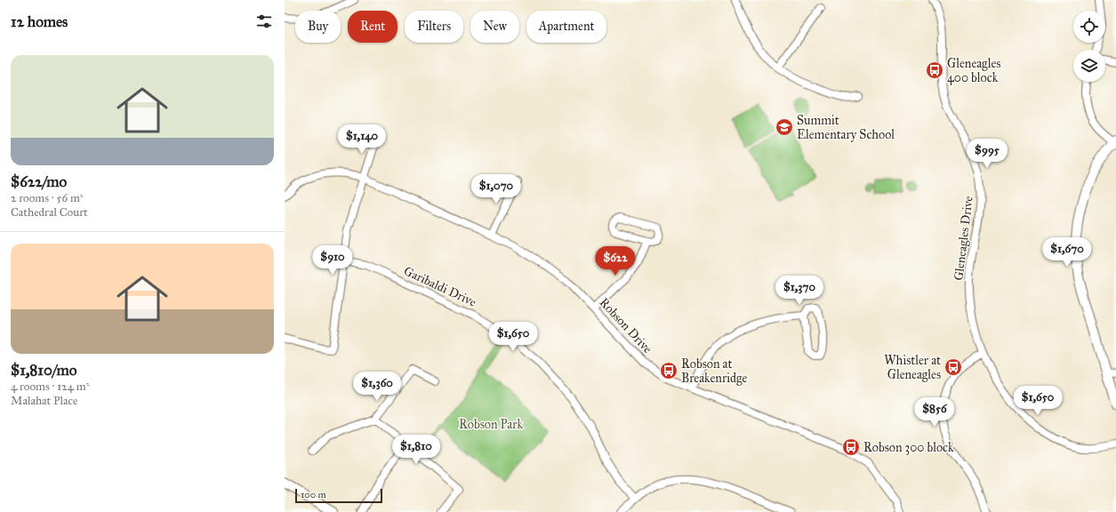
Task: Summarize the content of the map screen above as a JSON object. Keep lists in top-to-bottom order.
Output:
{
  "streets": {
    "street": ["Gleneagles Drive", "Garibaldi Drive", "Robson Drive"]
  },
  "parks": ["Robson Park"],
  "places": {
    "bus stop": [
      "Gleneagles 400 block",
      "Whistler at Gleneagles",
      "Robson at Breakenridge",
      "Robson 300 block"
    ],
    "school or university": ["Summit Elementary School"]
  },
  "scale_bar": "100 m",
  "page": {
    "heading": "12 homes",
    "chip": [
      "Buy",
      "Rent",
      "Filters",
      "New",
      "Apartment"
    ],
    "list": [
      {
        "name": "$622/mo",
        "note": "2 rooms · 56 m² · Cathedral Court"
      },
      {
        "name": "$1,810/mo",
        "note": "4 rooms · 124 m² · Malahat Place"
      }
    ],
    "price": [
      "$1,140",
      "$995",
      "$1,070",
      "$1,670",
      "$910",
      "$622",
      "$1,370",
      "$1,650",
      "$1,360",
      "$1,650",
      "$856",
      "$1,810"
    ],
    "scale": "100 m"
  }
}
